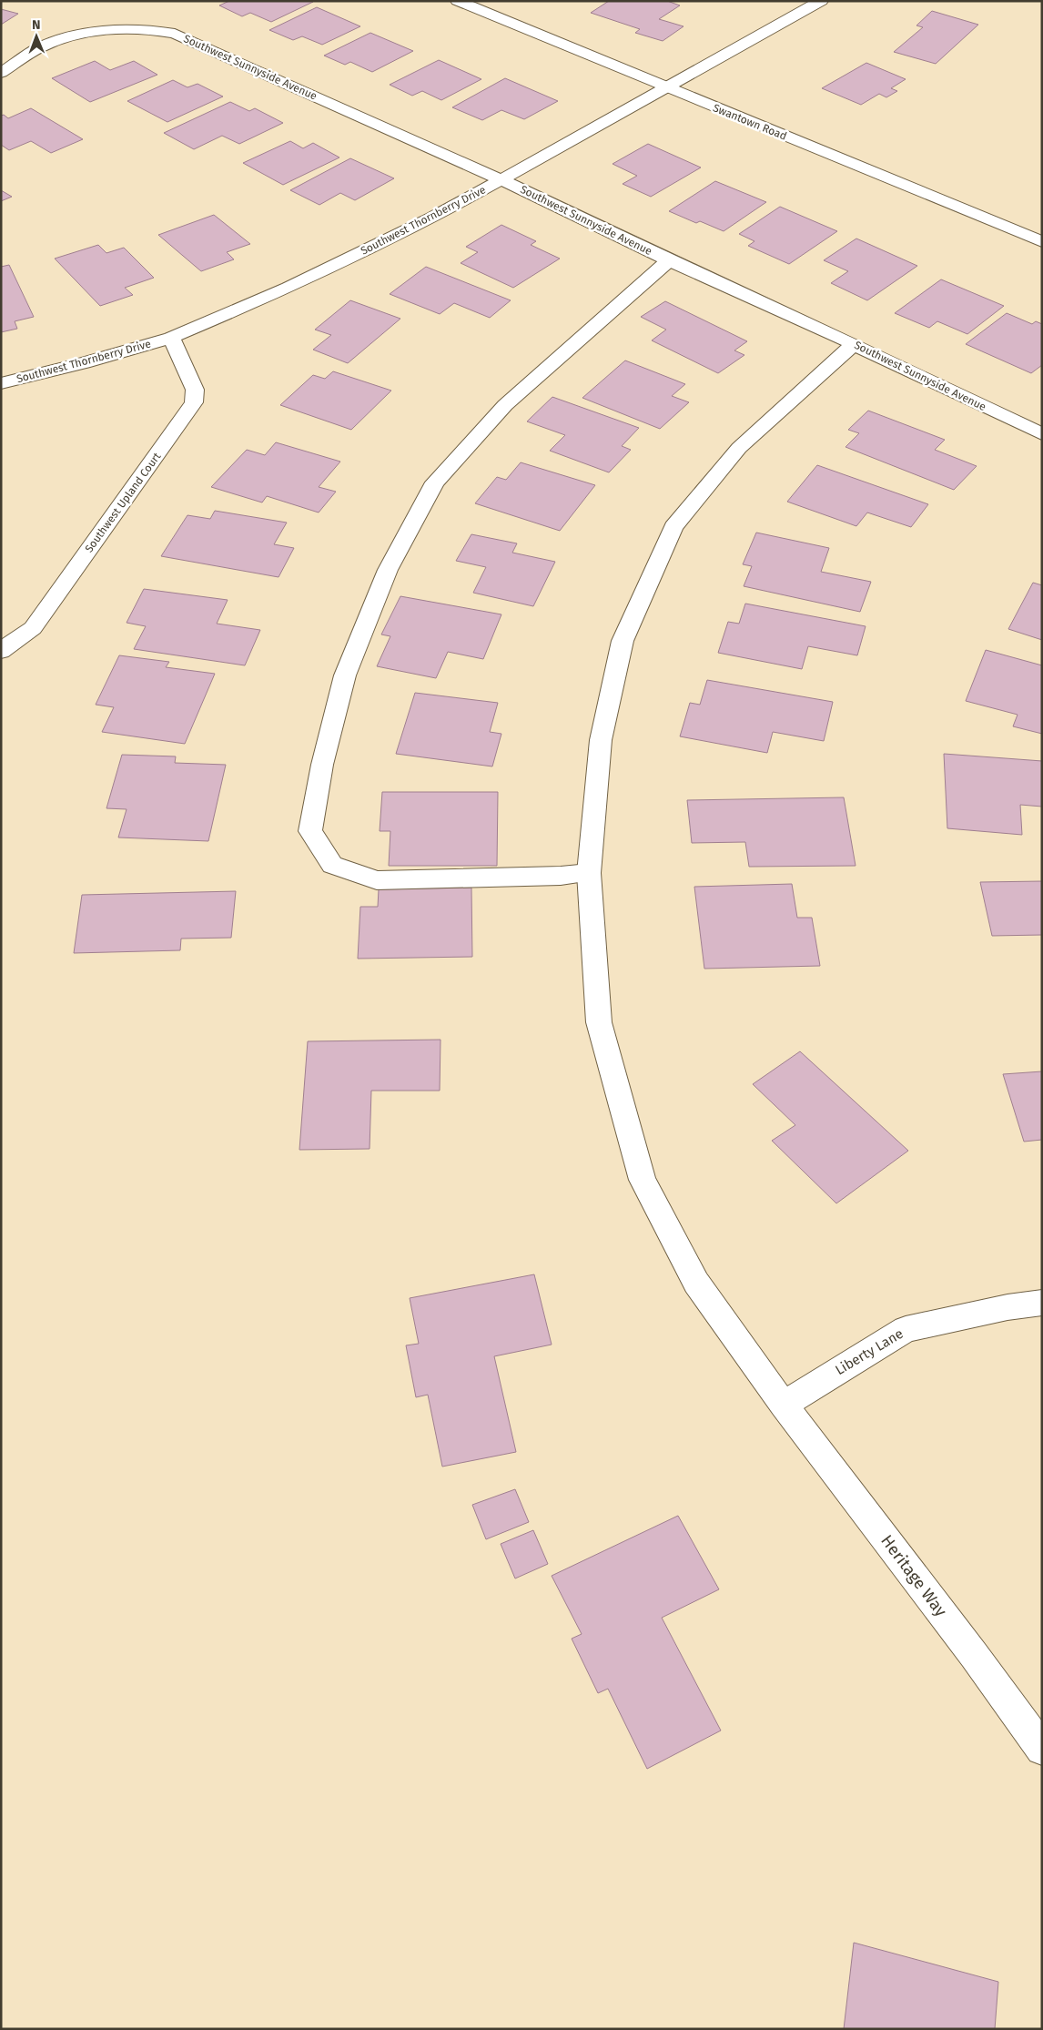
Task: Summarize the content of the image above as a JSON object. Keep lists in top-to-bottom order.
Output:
{
  "streets": {
    "street": [
      "Southwest Sunnyside Avenue",
      "Swantown Road",
      "Southwest Thornberry Drive",
      "Southwest Upland Court",
      "Liberty Lane",
      "Heritage Way"
    ]
  },
  "crossings": [
    ["Southwest Sunnyside Avenue", "Southwest Thornberry Drive"],
    ["Southwest Sunnyside Avenue", "Heritage Way"],
    ["Swantown Road", "Southwest Thornberry Drive"],
    ["Southwest Thornberry Drive", "Southwest Upland Court"],
    ["Liberty Lane", "Heritage Way"]
  ],
  "north": "top"
}
